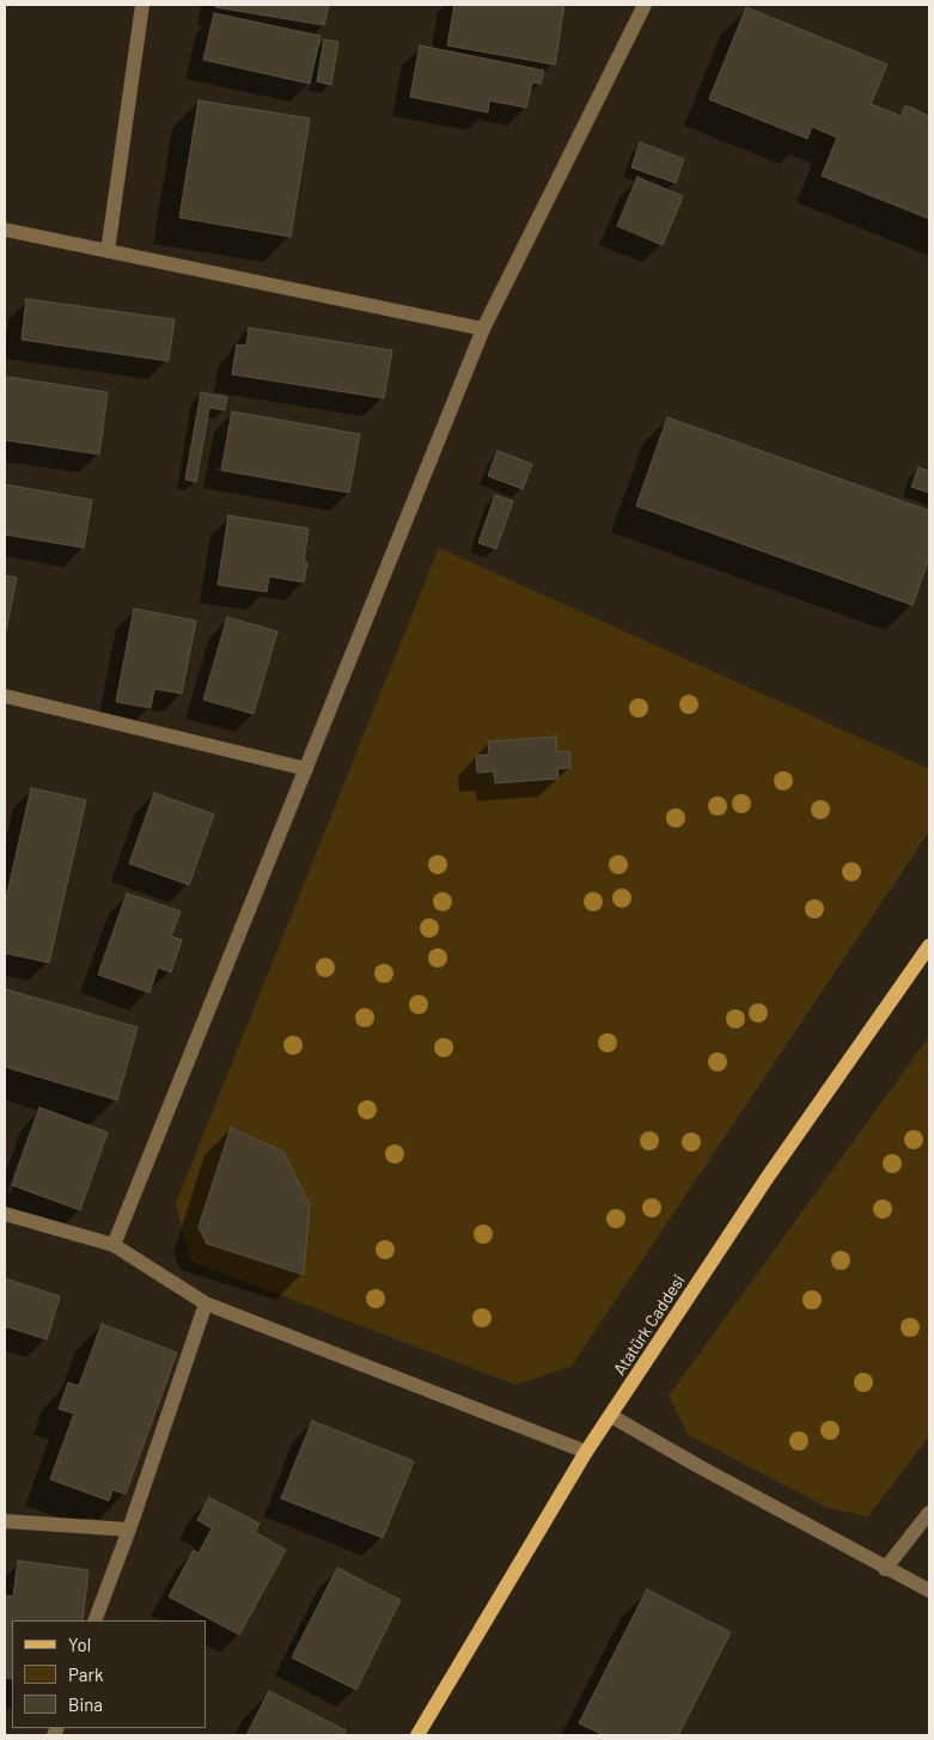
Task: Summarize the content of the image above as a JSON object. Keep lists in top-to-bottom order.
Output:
{
  "streets": {
    "main road": ["Atatürk Caddesi"]
  },
  "legend": ["Yol", "Park", "Bina"]
}
